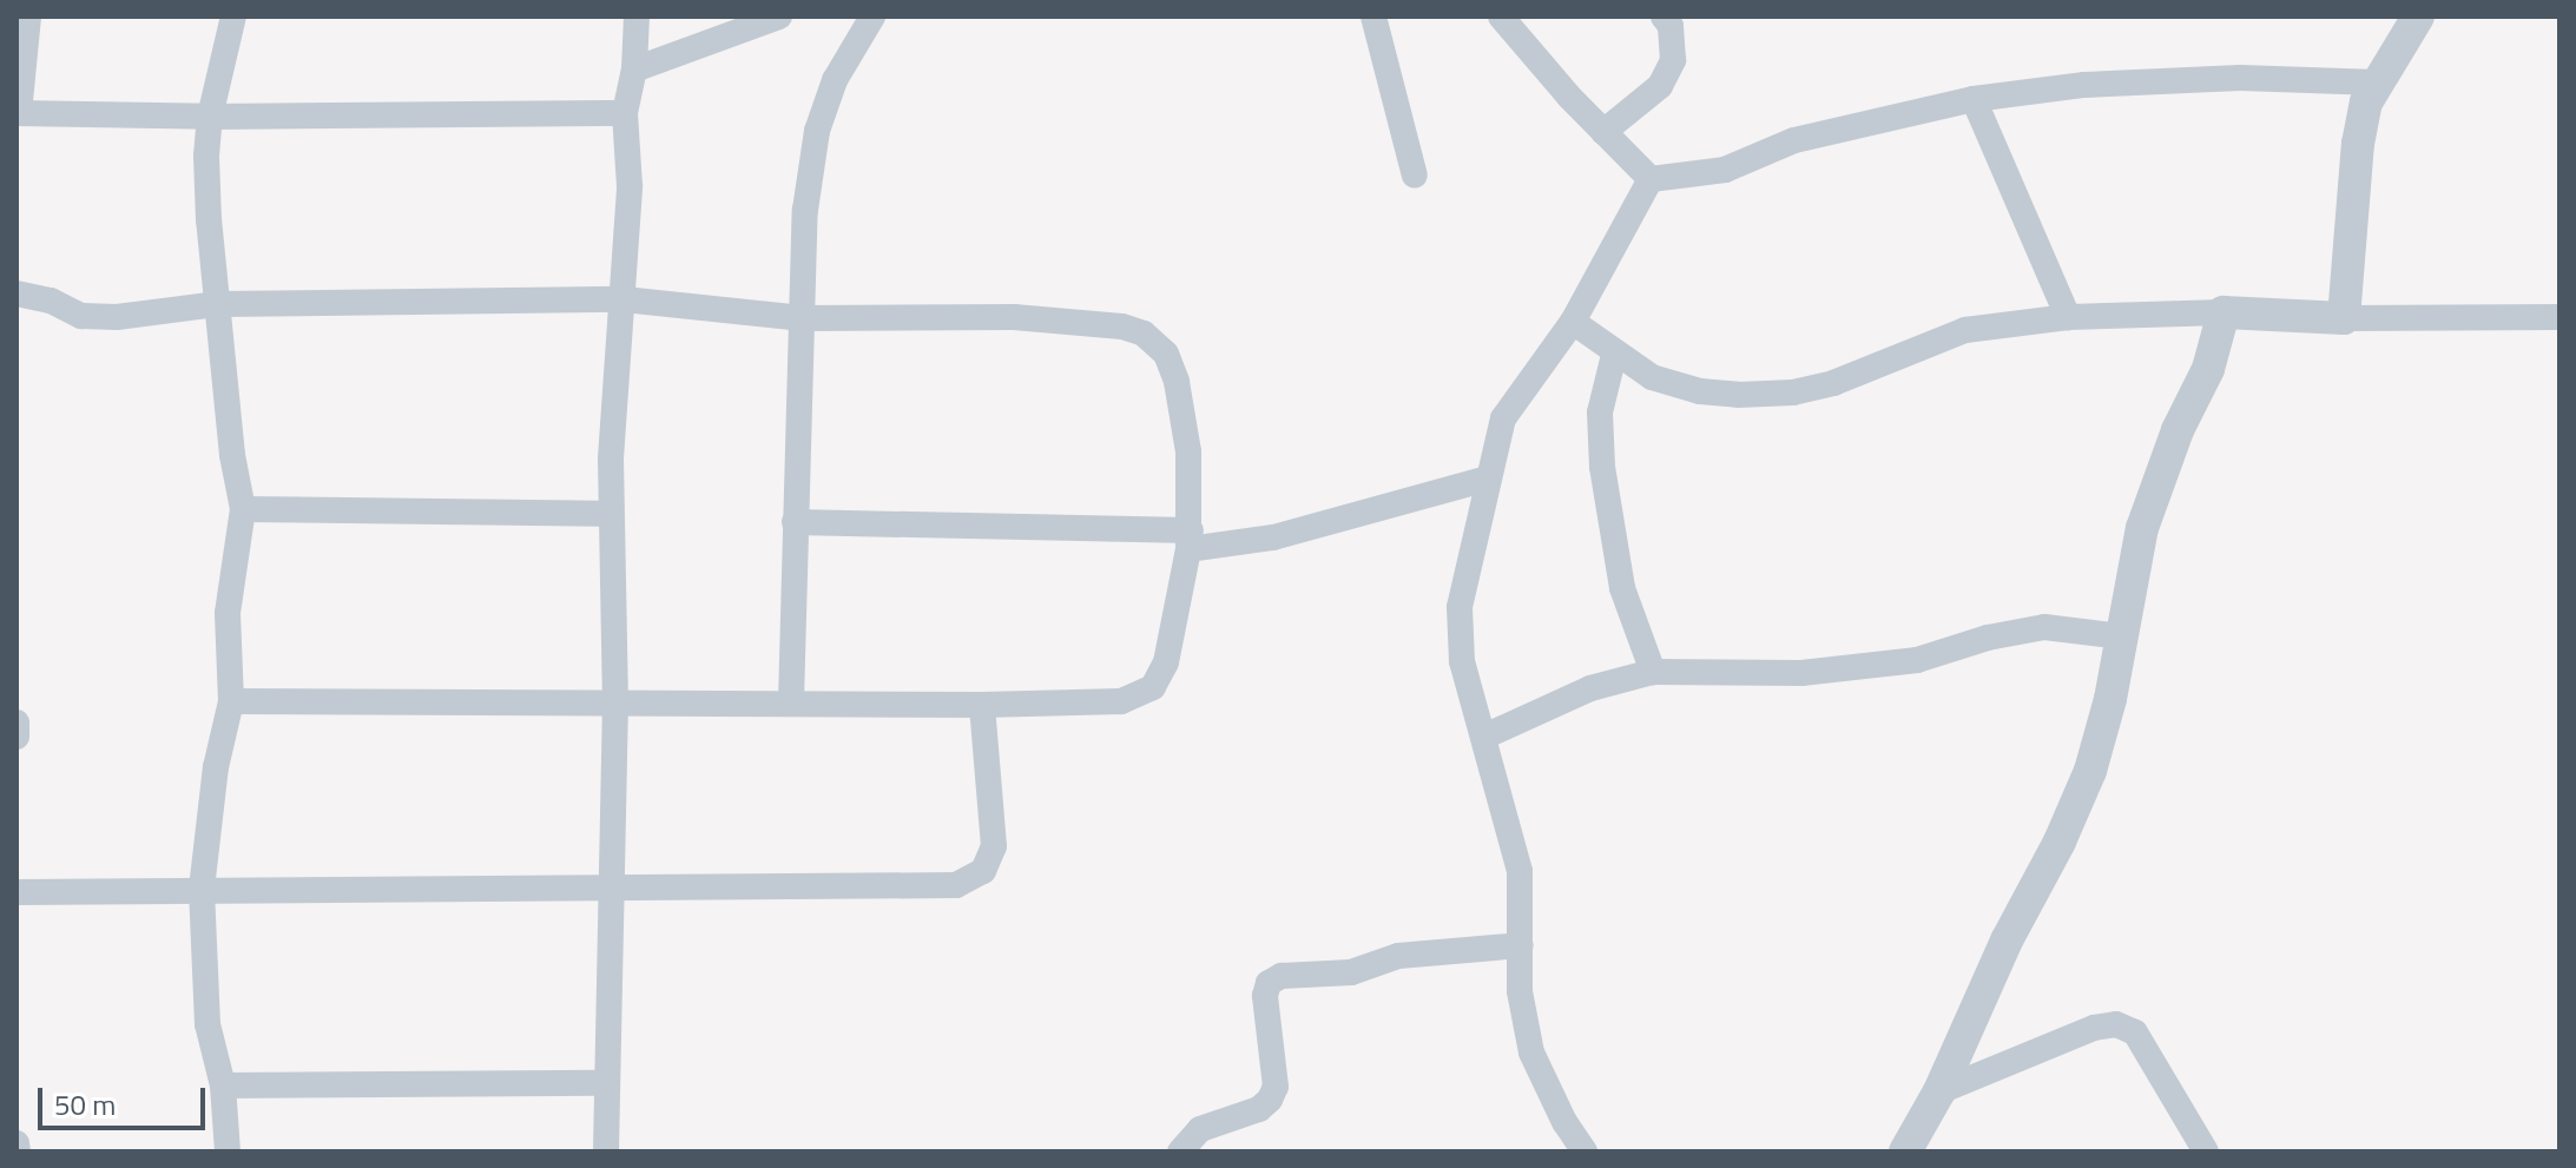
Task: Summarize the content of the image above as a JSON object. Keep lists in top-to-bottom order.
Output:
{
  "scale_bar": "50 m"
}
